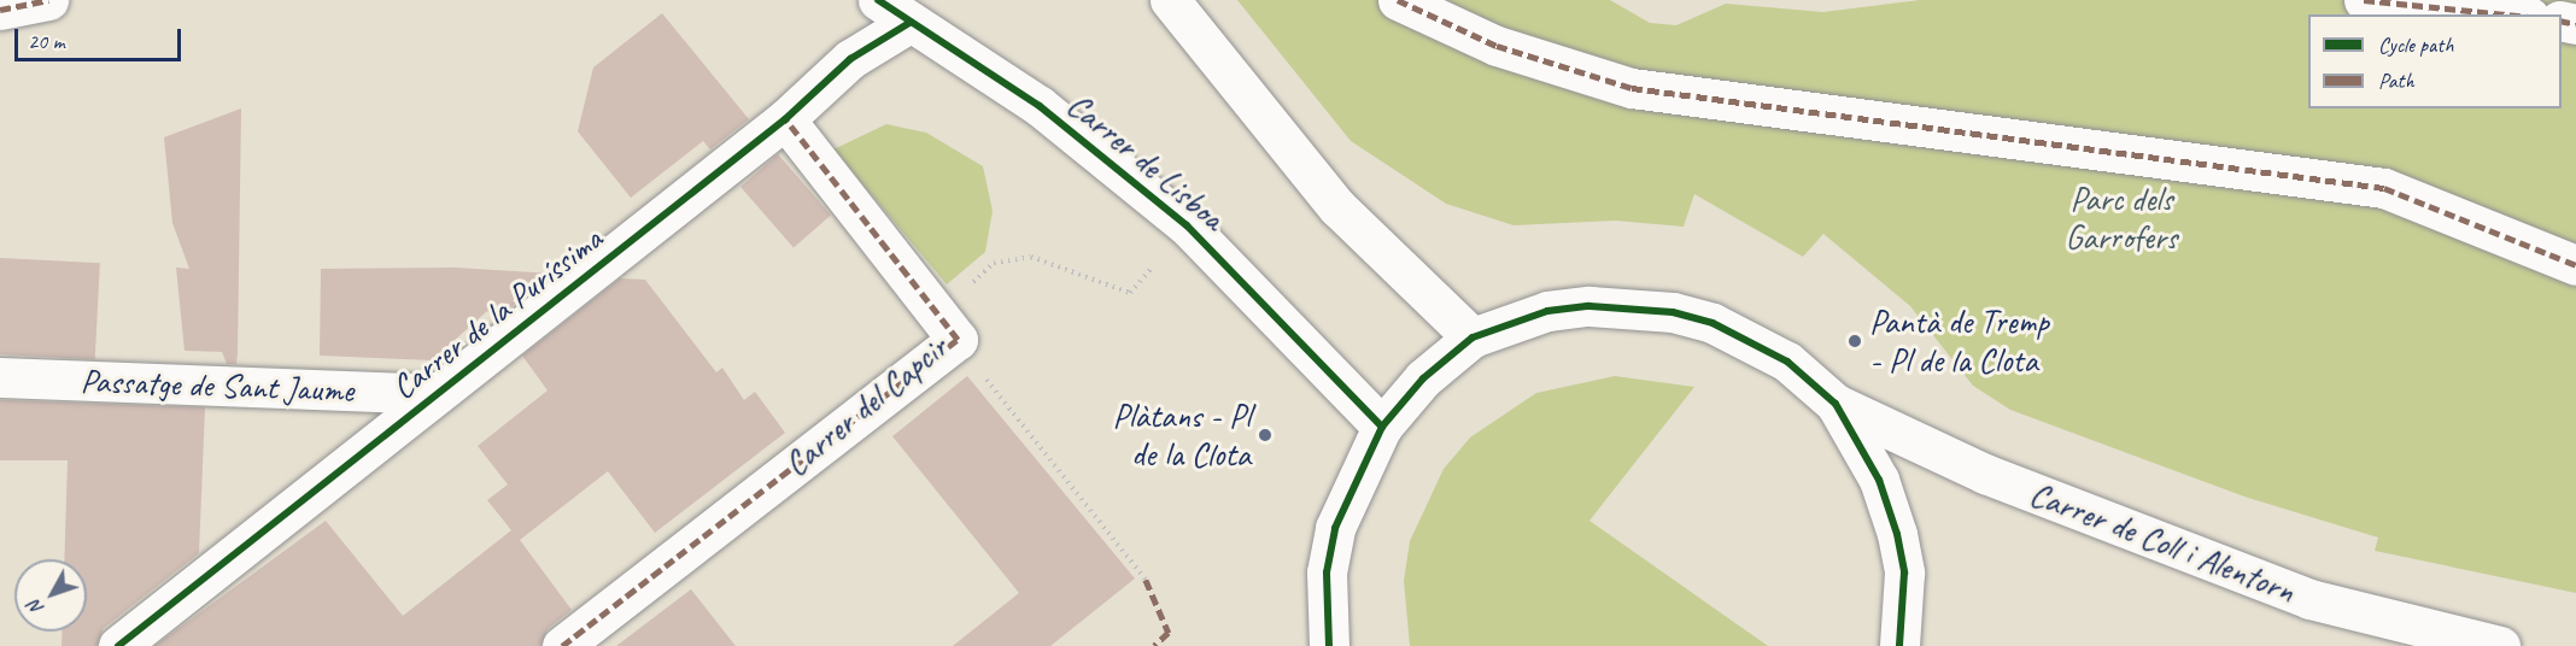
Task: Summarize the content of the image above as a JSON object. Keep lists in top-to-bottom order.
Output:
{
  "streets": {
    "street": [
      "Carrer de Lisboa",
      "Carrer de la Puríssima",
      "Passatge de Sant Jaume",
      "Carrer del Capcir",
      "Carrer de Coll i Alentorn"
    ]
  },
  "crossings": [
    ["Carrer de Lisboa", "Carrer de la Puríssima"],
    ["Carrer de la Puríssima", "Passatge de Sant Jaume"],
    ["Carrer de la Puríssima", "Carrer del Capcir"]
  ],
  "parks": ["Parc dels Garrofers"],
  "places": ["Pantà de Tremp - Pl de la Clota", "Plàtans - Pl de la Clota"],
  "legend": ["Cycle path", "Path"],
  "scale_bar": "20 m",
  "north": "bottom left"
}
